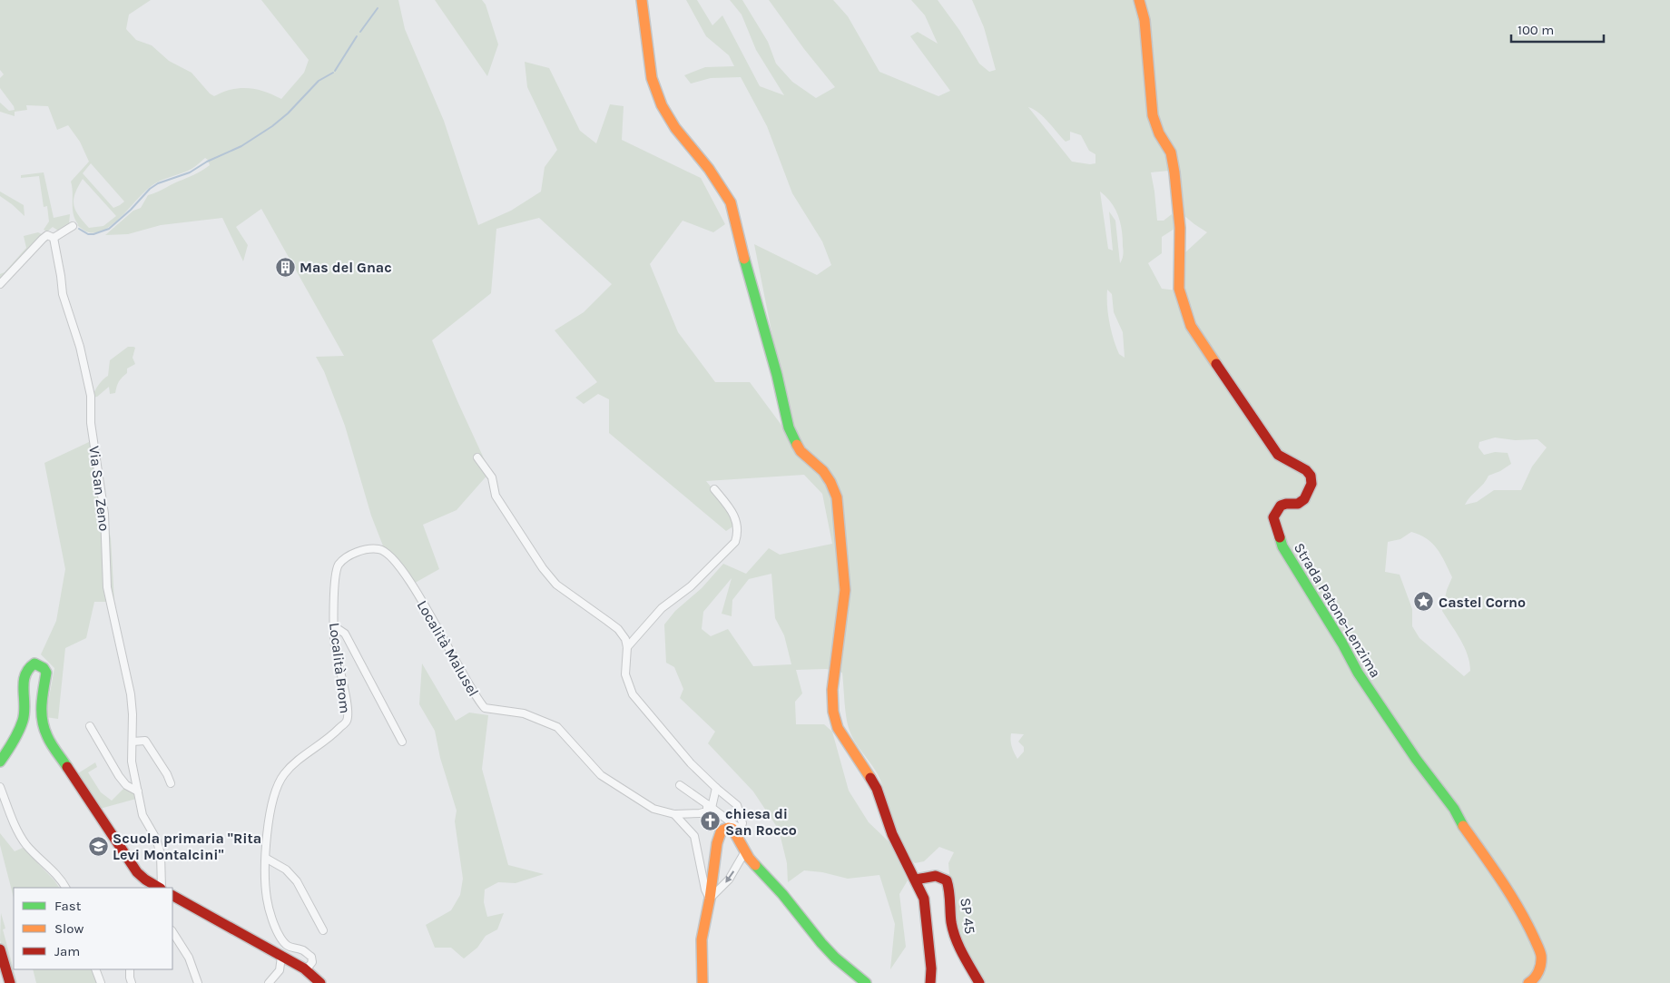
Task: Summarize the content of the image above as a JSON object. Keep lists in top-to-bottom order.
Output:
{
  "streets": {
    "street": [
      "Via San Zeno",
      "Strada Patone-Lenzima",
      "Località Malusel",
      "Località Brom",
      "SP 45"
    ]
  },
  "crossings": [
    ["Località Malusel", "Località Brom"]
  ],
  "places": {
    "building": ["Mas del Gnac"],
    "place": ["Castel Corno"],
    "church": ["chiesa di San Rocco"],
    "school or university": ["Scuola primaria \"Rita Levi Montalcini\""]
  },
  "legend": ["Fast", "Slow", "Jam"],
  "scale_bar": "100 m"
}
